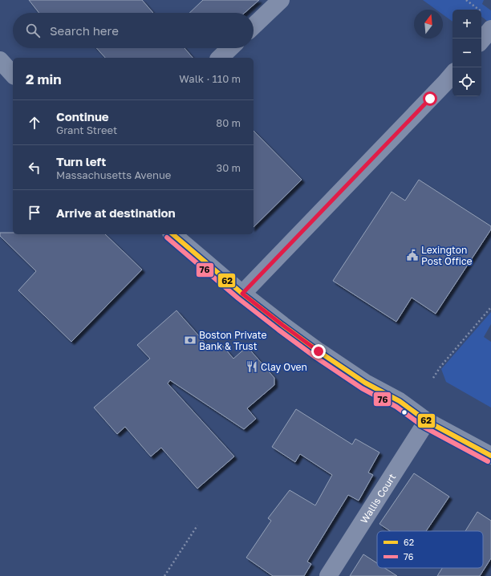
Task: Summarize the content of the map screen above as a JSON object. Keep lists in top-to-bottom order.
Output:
{
  "streets": {
    "street": ["Wallis Court"]
  },
  "places": {
    "public building": ["Lexington Post Office"],
    "bank": ["Boston Private Bank & Trust"],
    "restaurant": ["Clay Oven"]
  },
  "lines": ["transit line 62", "transit line 76"],
  "legend": ["62", "76"],
  "north": "top",
  "page": {
    "map_buttons": ["+", "−"],
    "search": "Search here",
    "heading": ["2 min", "Walk · 110 m"],
    "list": [
      ["Continue", "Grant Street", "80 m"],
      ["Turn left", "Massachusetts Avenue", "30 m"],
      "Arrive at destination"
    ]
  }
}
